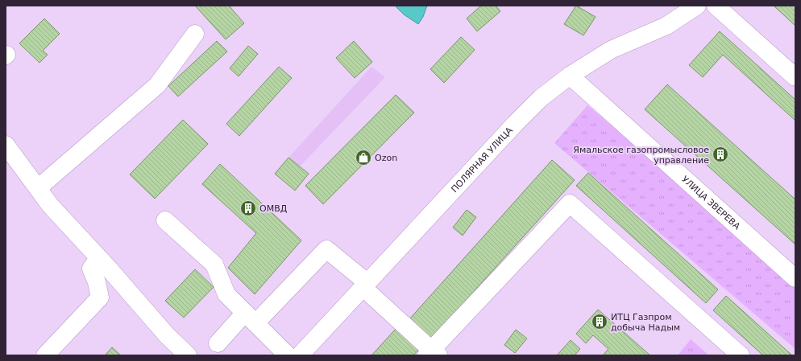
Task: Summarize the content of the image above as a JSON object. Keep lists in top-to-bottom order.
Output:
{
  "streets": {
    "street": ["ПОЛЯРНАЯ УЛИЦА", "УЛИЦА ЗВЕРЕВА"]
  },
  "crossings": [
    ["ПОЛЯРНАЯ УЛИЦА", "УЛИЦА ЗВЕРЕВА"]
  ],
  "places": {
    "building": ["Ямальское газопромысловое управление", "ОМВД", "ИТЦ Газпром добыча Надым"],
    "shop": ["Ozon"]
  }
}
